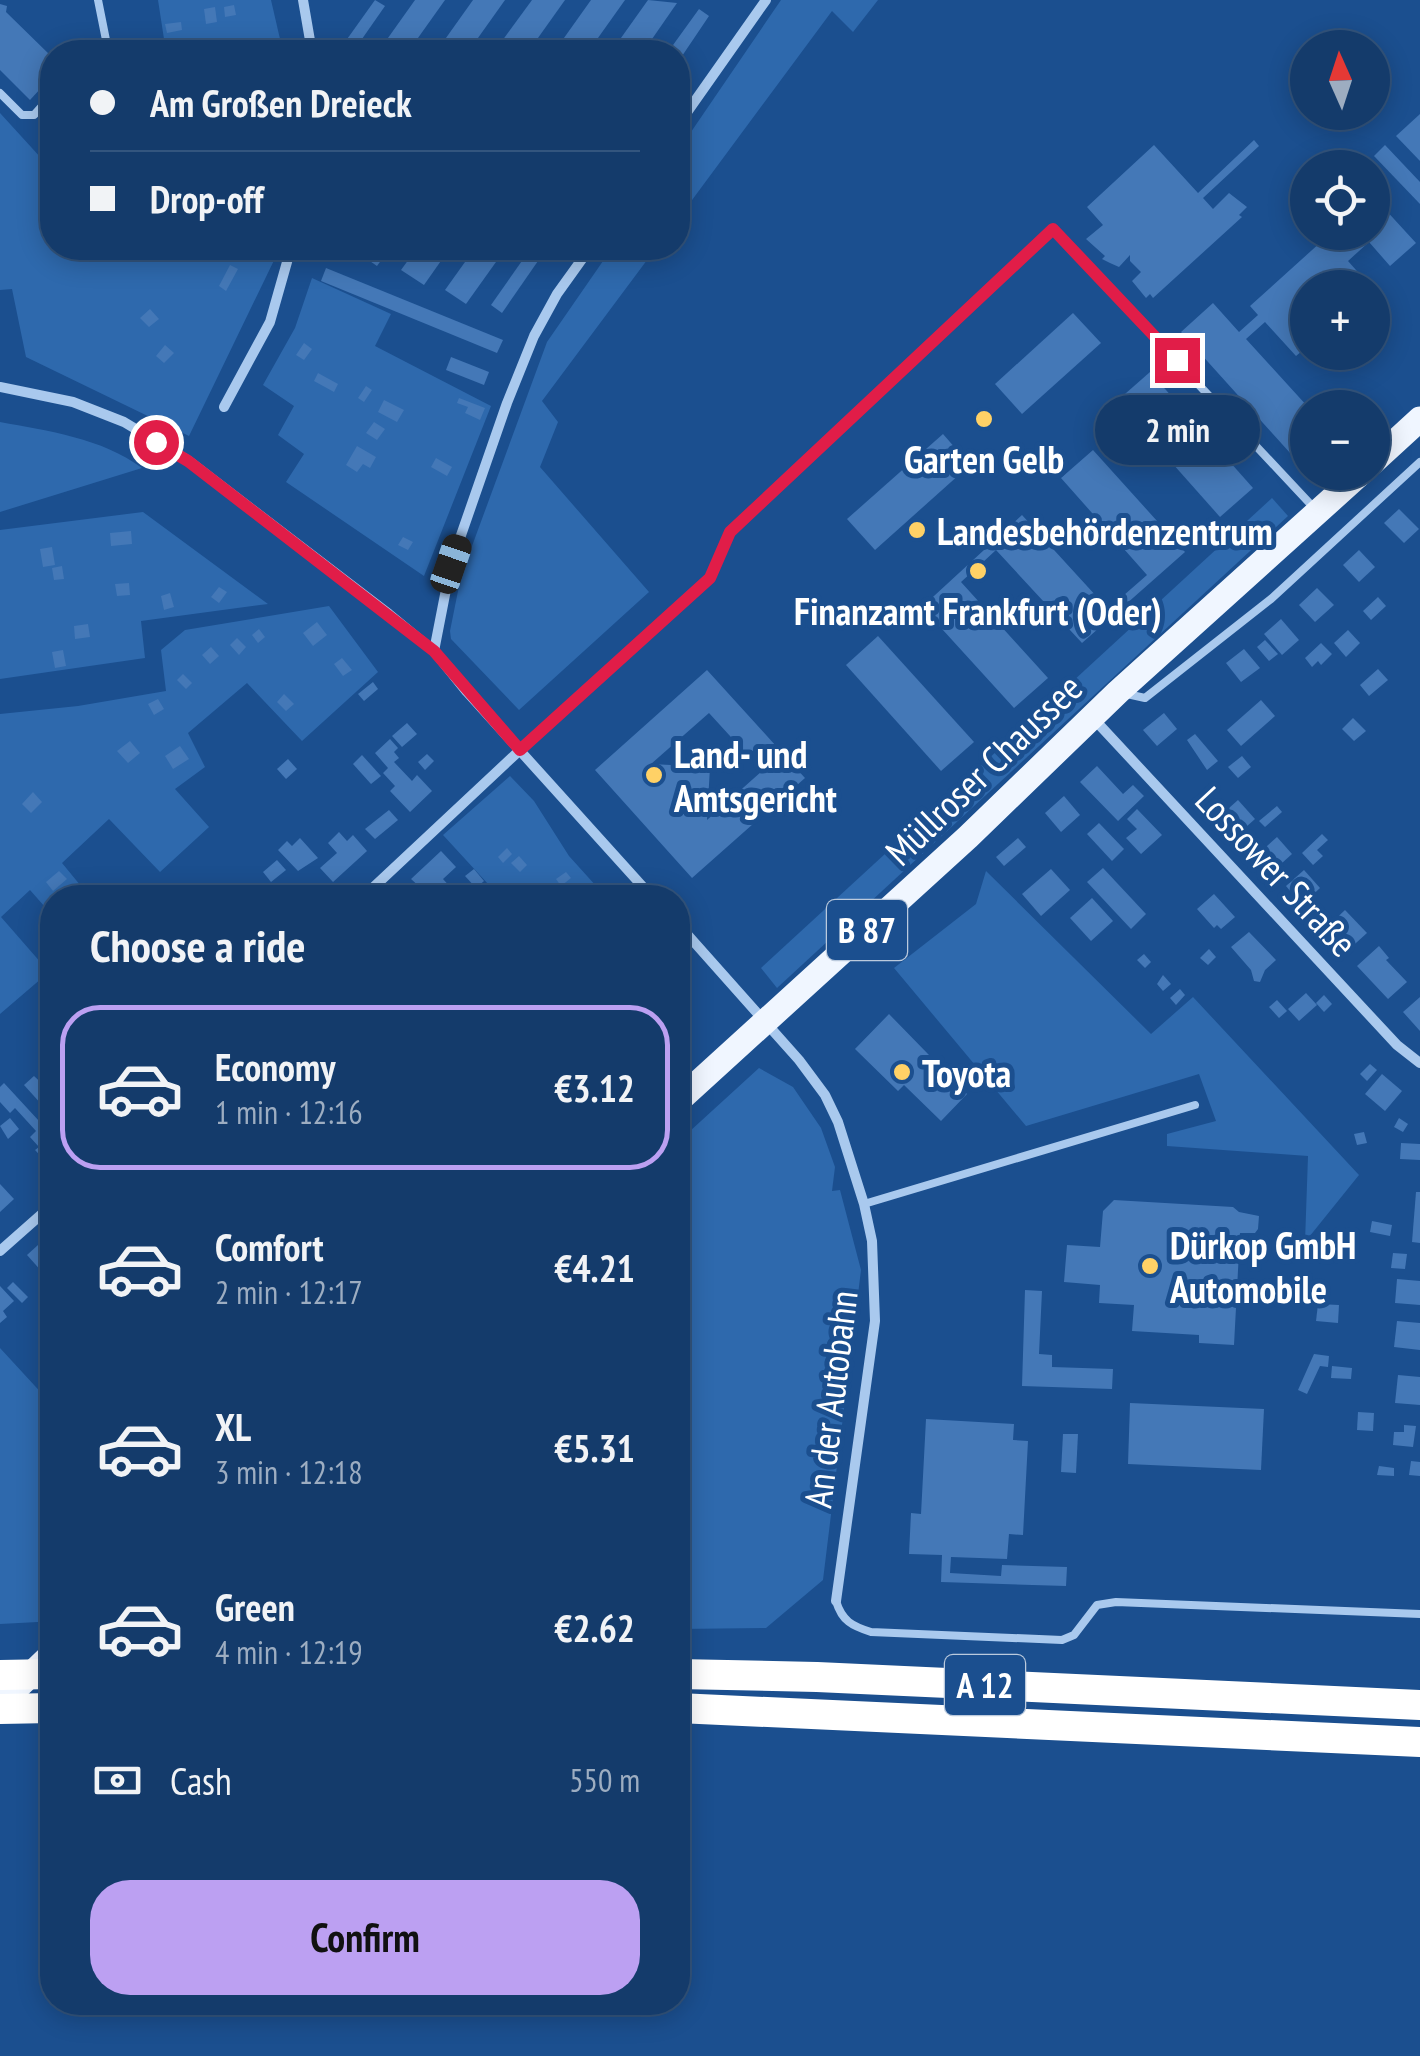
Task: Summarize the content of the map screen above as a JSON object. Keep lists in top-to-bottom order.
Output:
{
  "streets": {
    "highway": ["A 12"],
    "main road": ["Müllroser Chaussee", "B 87"],
    "street": ["Lossower Straße", "An der Autobahn"]
  },
  "crossings": [
    ["Müllroser Chaussee", "Lossower Straße"],
    ["Müllroser Chaussee", "An der Autobahn"]
  ],
  "places": [
    "Garten Gelb",
    "Landesbehördenzentrum",
    "Finanzamt Frankfurt (Oder)",
    "Land- und Amtsgericht",
    "Toyota",
    "Dürkop GmbH Automobile"
  ],
  "north": "top",
  "page": {
    "map_buttons": ["+", "−"],
    "banner": ["Am Großen Dreieck", "Drop-off"],
    "bubble": "2 min",
    "heading": "Choose a ride",
    "list": [
      {
        "name": "Economy",
        "note": "1 min · 12:16",
        "value": "€3.12"
      },
      {
        "name": "Comfort",
        "note": "2 min · 12:17",
        "value": "€4.21"
      },
      {
        "name": "XL",
        "note": "3 min · 12:18",
        "value": "€5.31"
      },
      {
        "name": "Green",
        "note": "4 min · 12:19",
        "value": "€2.62"
      }
    ],
    "pay": ["Cash", "550 m"],
    "buttons": "Confirm"
  }
}
